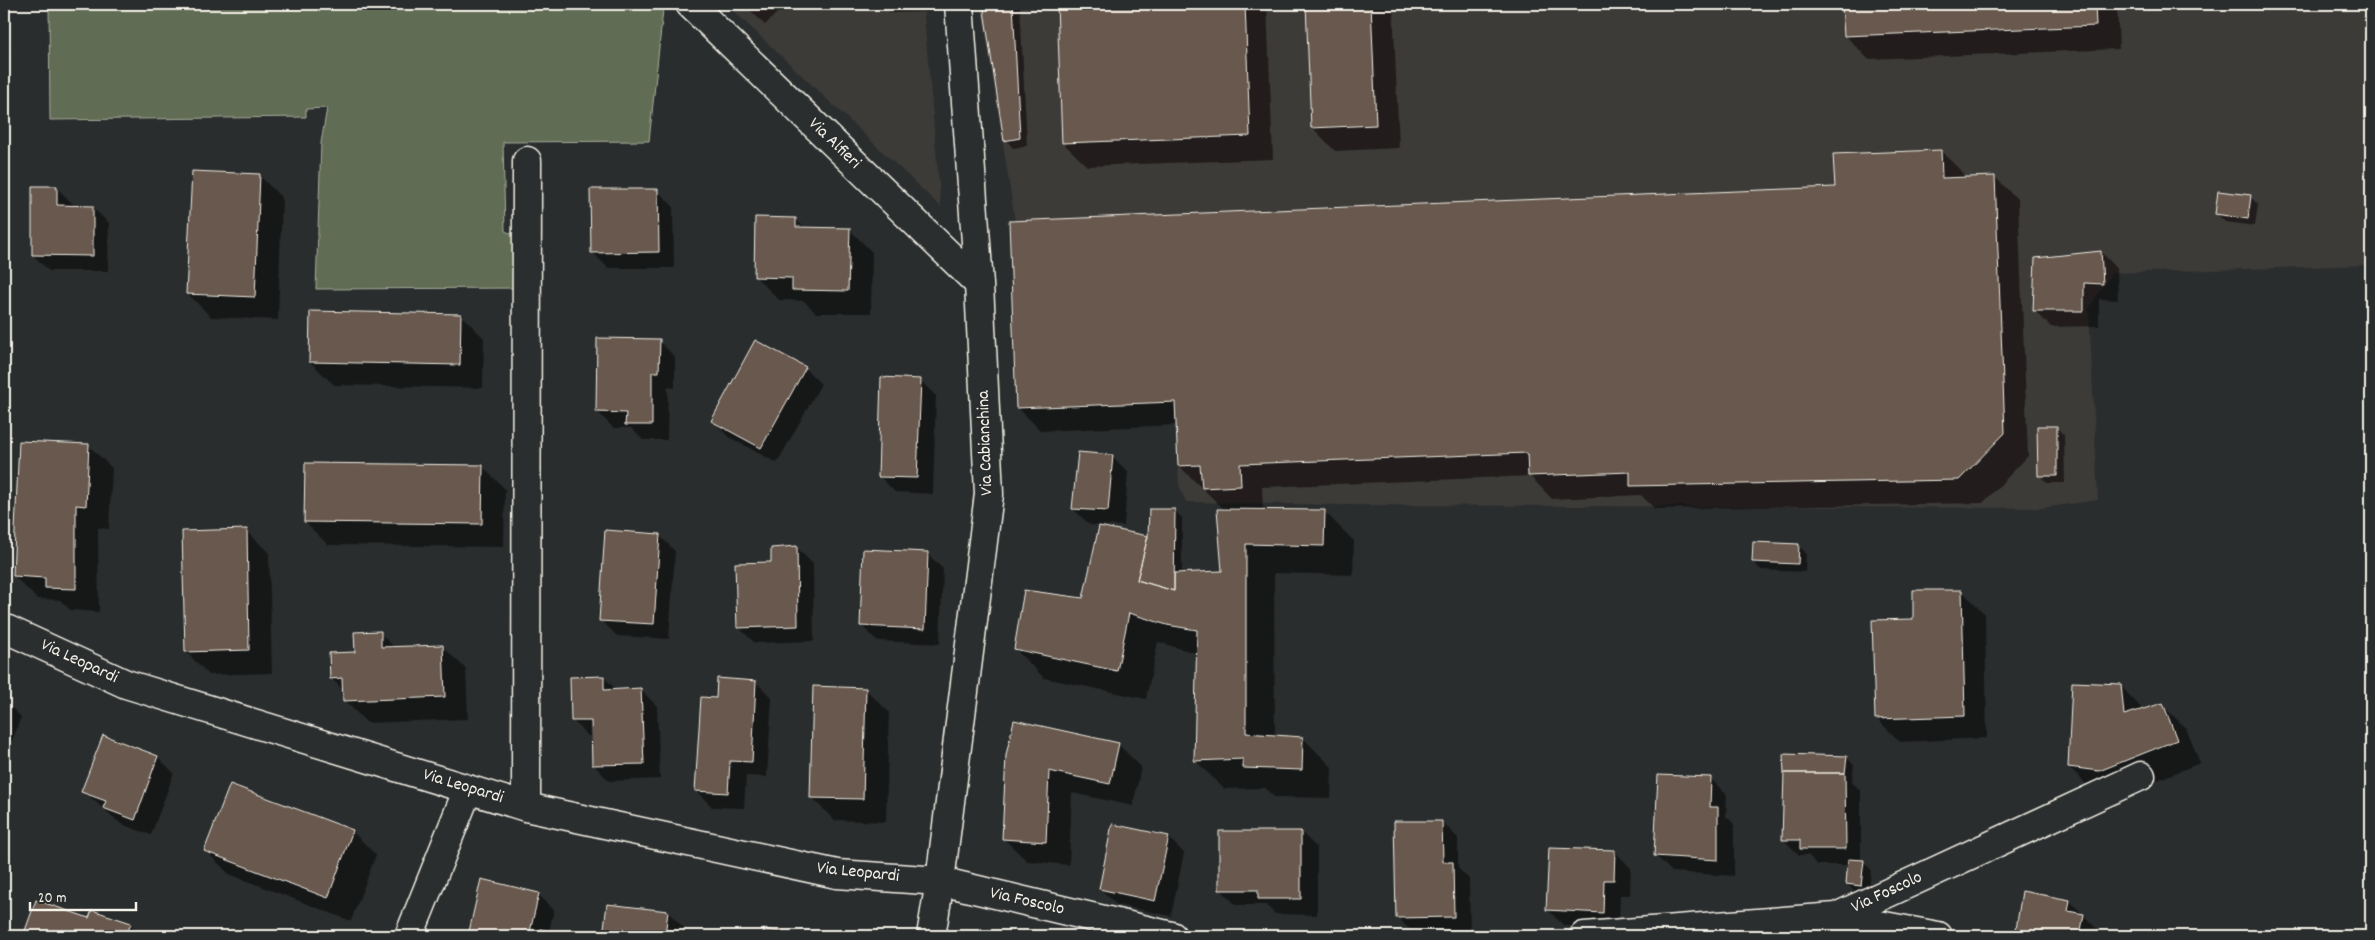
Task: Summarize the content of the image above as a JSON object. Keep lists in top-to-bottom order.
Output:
{
  "streets": {
    "street": [
      "Via Alfieri",
      "Via Cabianchina",
      "Via Leopardi",
      "Via Foscolo"
    ]
  },
  "crossings": [
    ["Via Alfieri", "Via Cabianchina"],
    ["Via Cabianchina", "Via Leopardi"],
    ["Via Cabianchina", "Via Foscolo"],
    ["Via Leopardi", "Via Foscolo"]
  ],
  "scale_bar": "20 m"
}
